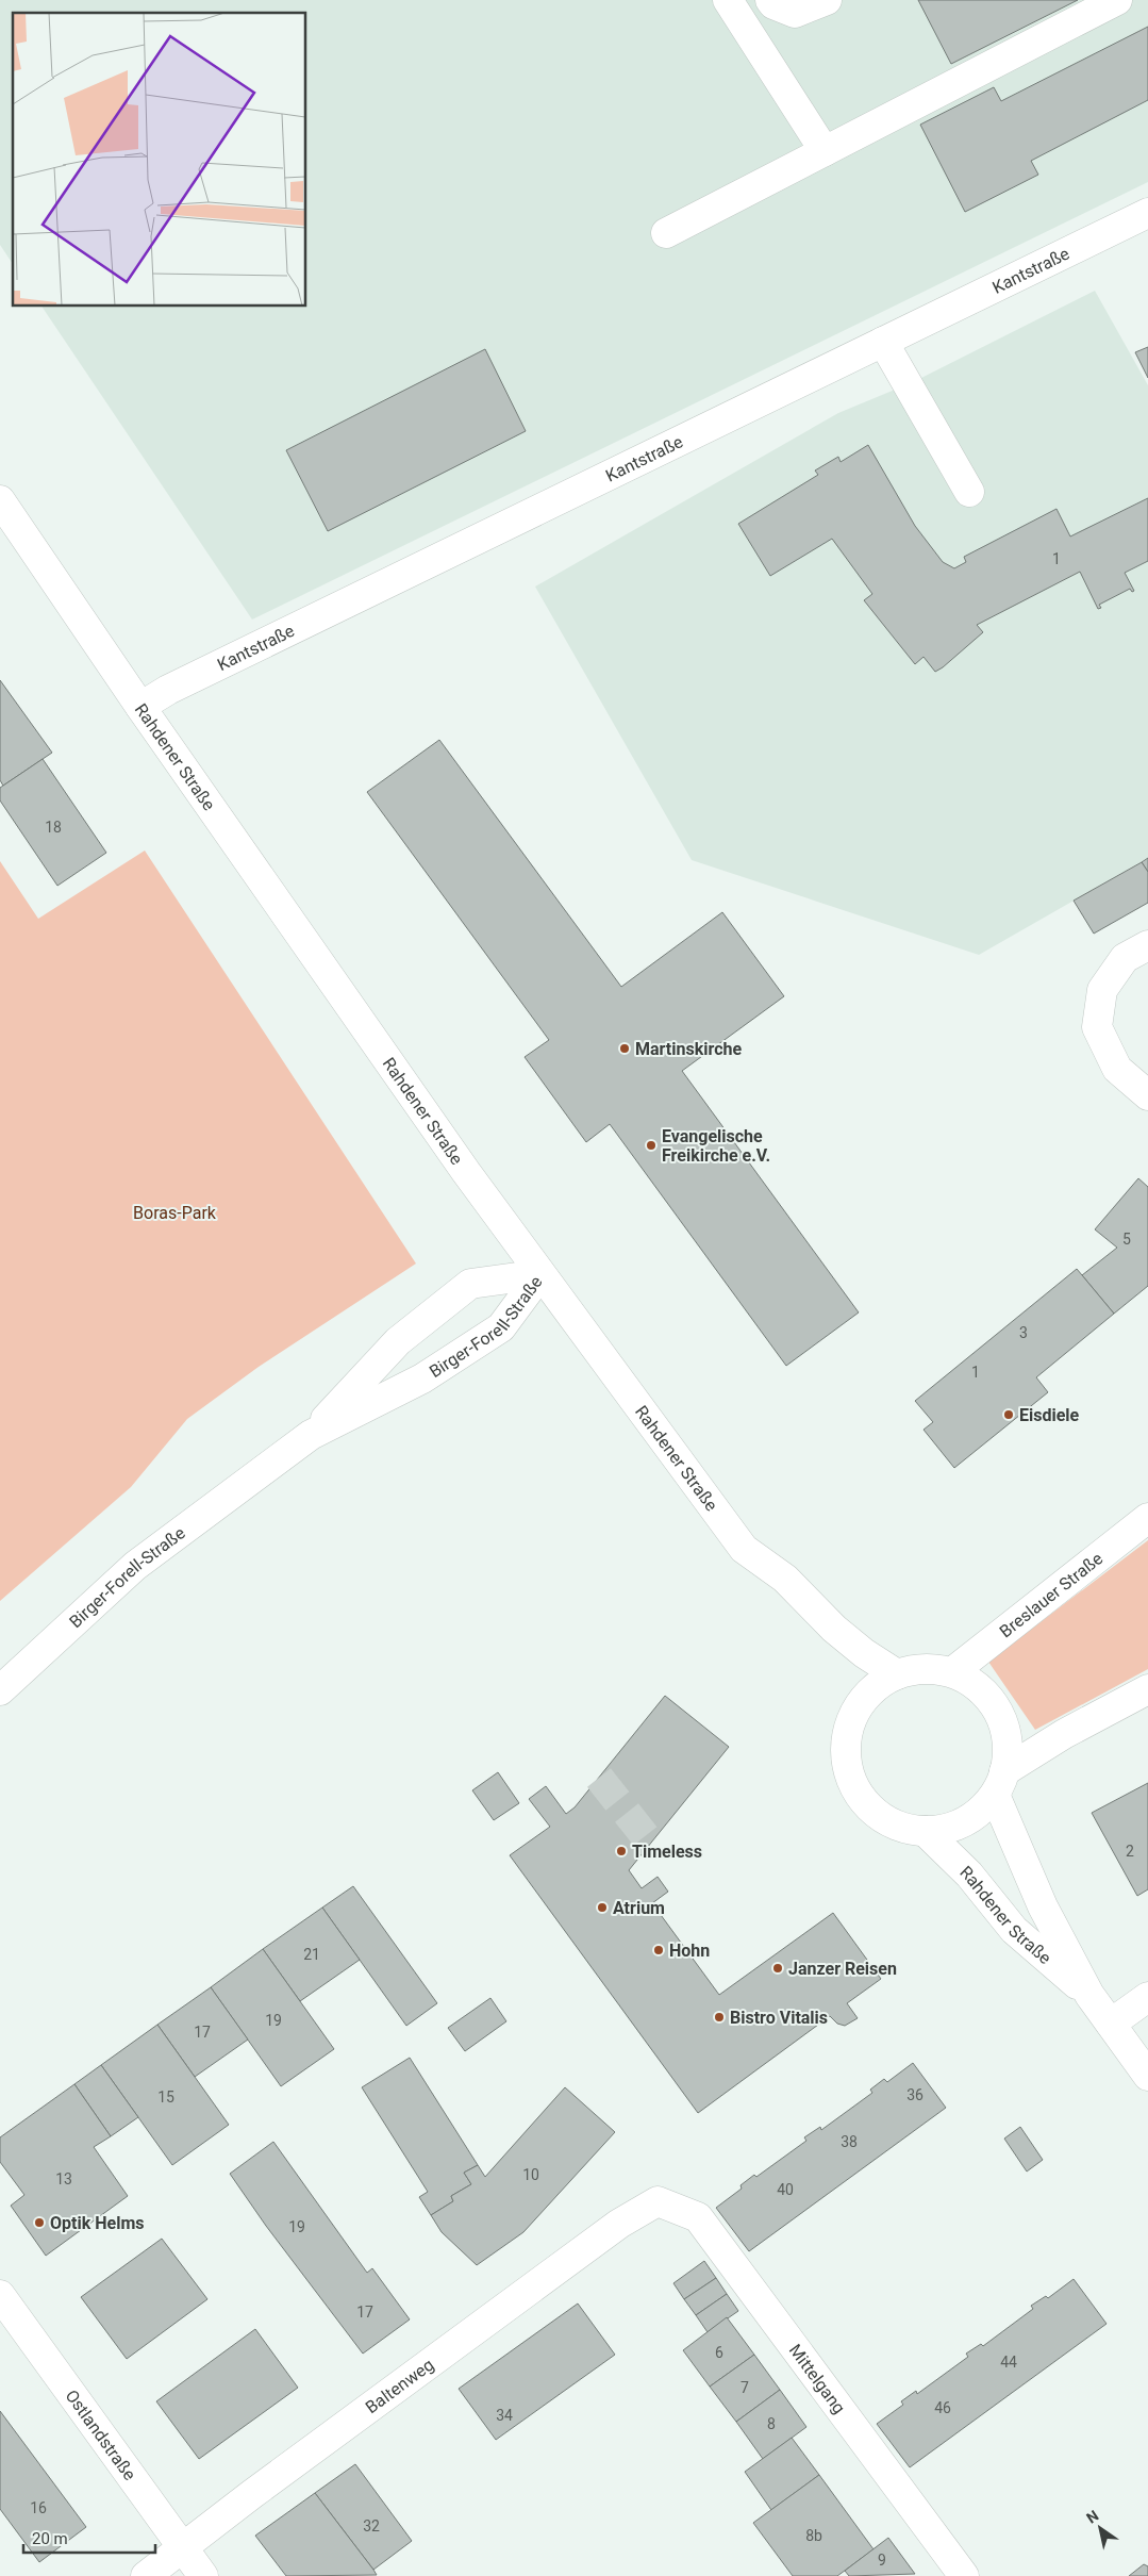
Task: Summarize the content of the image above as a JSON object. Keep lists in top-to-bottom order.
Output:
{
  "streets": {
    "street": [
      "Kantstraße",
      "Rahdener Straße",
      "Birger-Forell-Straße",
      "Breslauer Straße",
      "Mittelgang",
      "Baltenweg",
      "Ostlandstraße"
    ]
  },
  "crossings": [
    ["Kantstraße", "Rahdener Straße"],
    ["Rahdener Straße", "Birger-Forell-Straße"],
    ["Rahdener Straße", "Breslauer Straße"],
    ["Mittelgang", "Baltenweg"],
    ["Baltenweg", "Ostlandstraße"]
  ],
  "parks": ["Boras-Park"],
  "places": [
    "Martinskirche",
    "Evangelische Freikirche e.V.",
    "Eisdiele",
    "Timeless",
    "Atrium",
    "Hohn",
    "Janzer Reisen",
    "Bistro Vitalis",
    "Optik Helms"
  ],
  "house_numbers": [
    "1",
    "18",
    "5",
    "3",
    "1",
    "2",
    "21",
    "19",
    "17",
    "36",
    "15",
    "38",
    "10",
    "13",
    "40",
    "19",
    "17",
    "6",
    "44",
    "7",
    "46",
    "34",
    "8",
    "16",
    "32",
    "8b",
    "9"
  ],
  "scale_bar": "20 m",
  "north": "top left"
}
